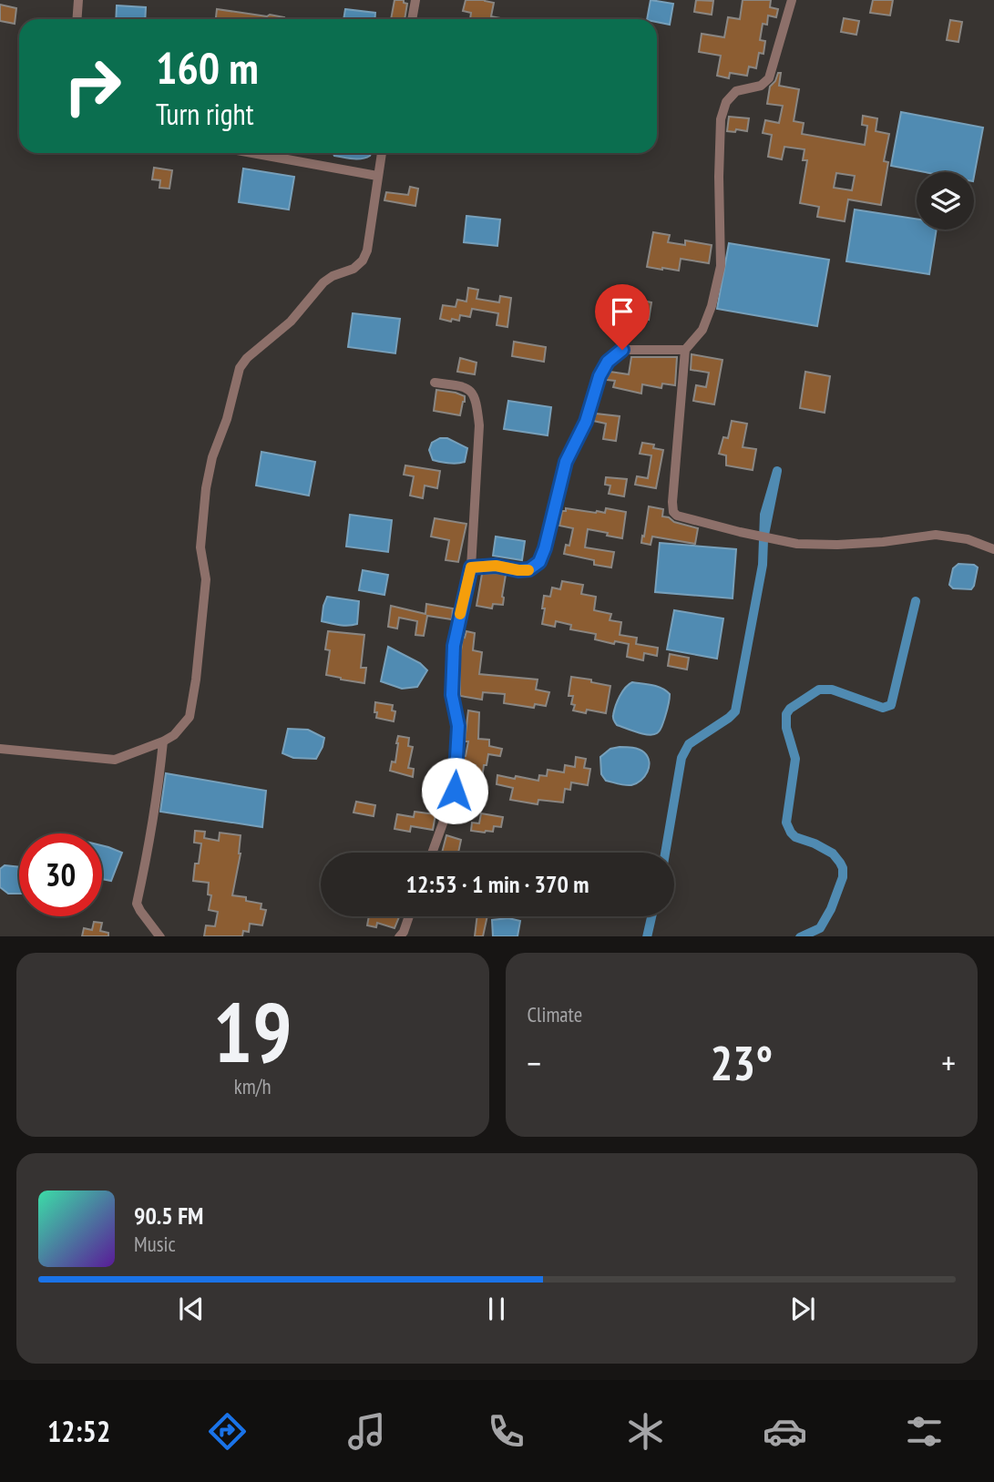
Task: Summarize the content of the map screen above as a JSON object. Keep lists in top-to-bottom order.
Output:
{
  "page": {
    "turn": ["160 m", "Turn right"],
    "limit": "30",
    "trip": "12:53 · 1 min · 370 m",
    "tile": [
      ["19", "km/h"],
      "Climate"
    ],
    "heat": ["−", "23°", "+"],
    "song": ["90.5 FM", "Music"],
    "tabs": "12:52"
  }
}
